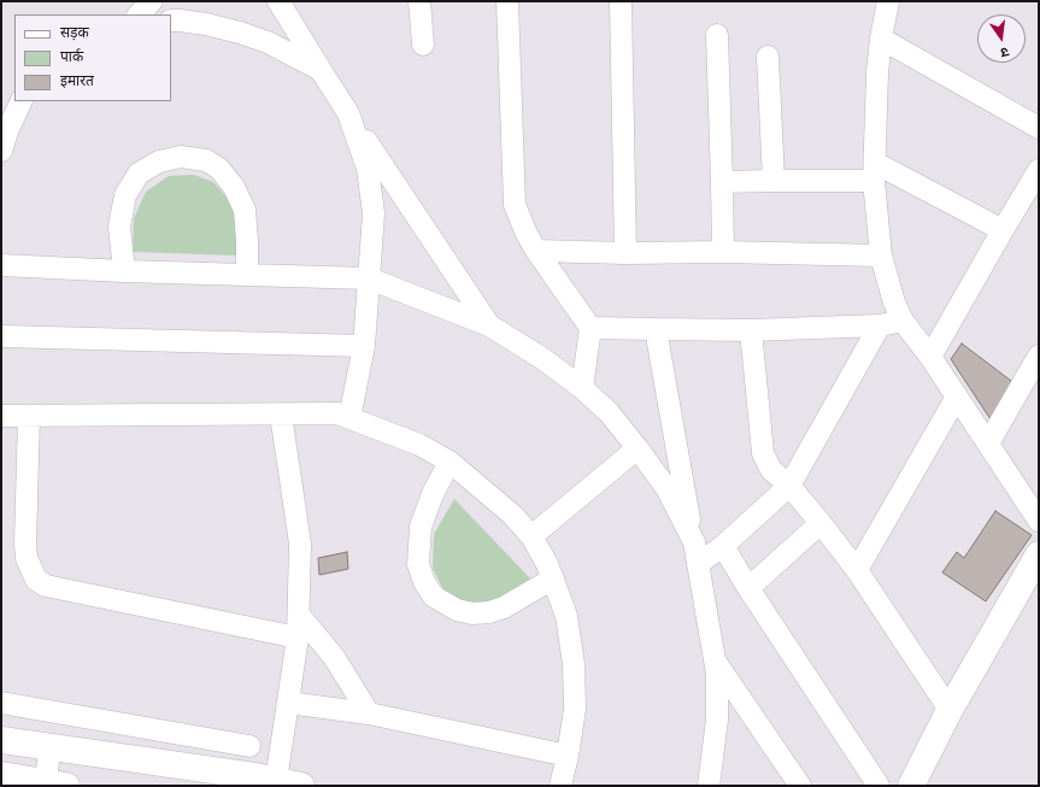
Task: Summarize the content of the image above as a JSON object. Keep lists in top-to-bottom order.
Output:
{
  "legend": ["सड़क", "पार्क", "इमारत"],
  "north": "bottom"
}
